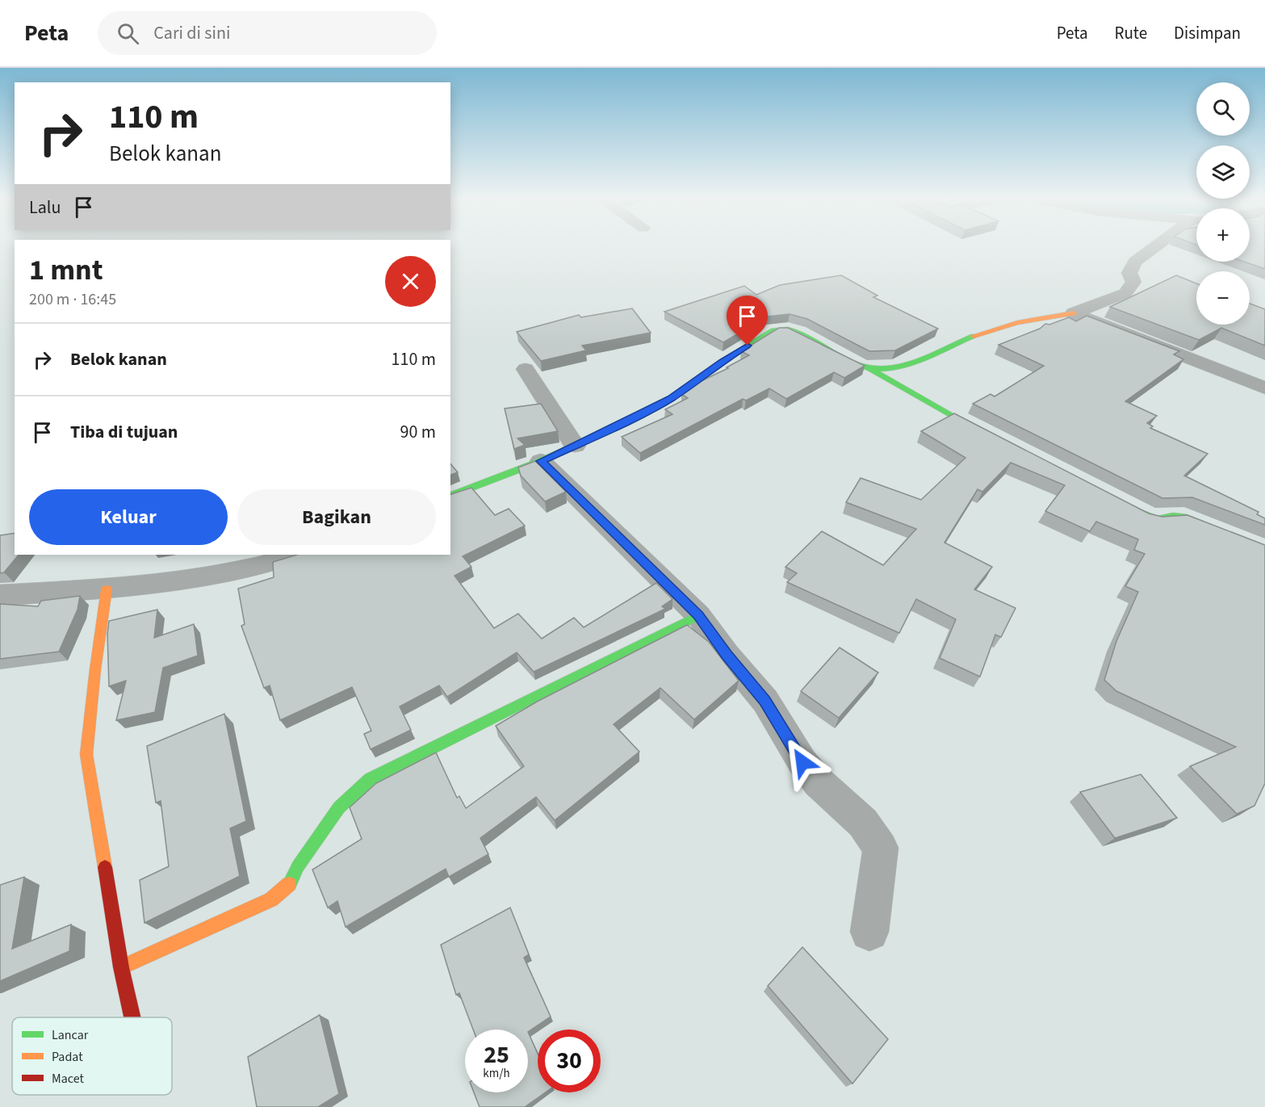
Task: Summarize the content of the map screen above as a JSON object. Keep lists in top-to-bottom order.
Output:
{
  "legend": ["Lancar", "Padat", "Macet"],
  "page": {
    "header": "Peta",
    "search": "Cari di sini",
    "nav": ["Peta", "Rute", "Disimpan"],
    "map_buttons": ["+", "−"],
    "turn": ["110 m", "Belok kanan"],
    "then": "Lalu",
    "heading": ["1 mnt", "200 m · 16:45"],
    "list": [
      {
        "name": "Belok kanan",
        "value": "110 m"
      },
      {
        "name": "Tiba di tujuan",
        "value": "90 m"
      }
    ],
    "buttons": ["Keluar", "Bagikan"],
    "speed": "25 km/h",
    "limit": "30"
  }
}
